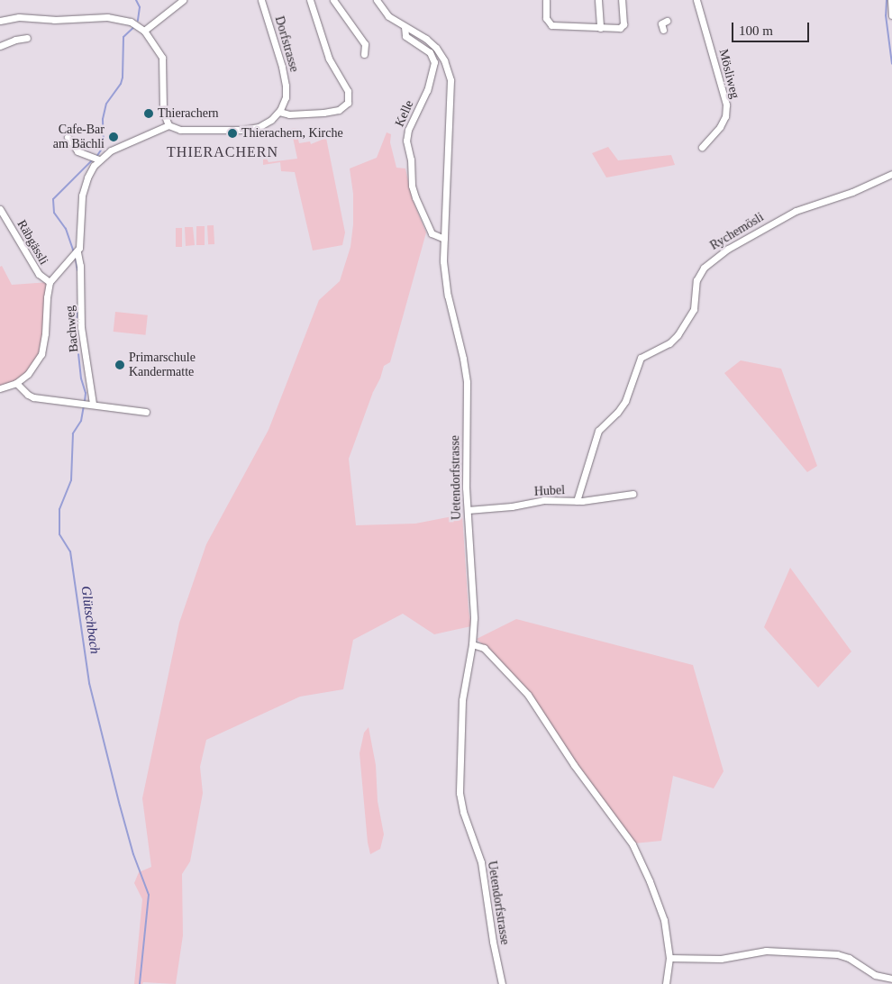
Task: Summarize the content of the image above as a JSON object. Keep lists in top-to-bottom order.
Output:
{
  "streets": {
    "street": [
      "Dorfstrasse",
      "Mösliweg",
      "Kelle",
      "Rychemösli",
      "Räbgässli",
      "Bachweg",
      "Uetendorfstrasse",
      "Hubel"
    ]
  },
  "crossings": [
    ["Kelle", "Uetendorfstrasse"],
    ["Rychemösli", "Hubel"],
    ["Uetendorfstrasse", "Hubel"]
  ],
  "districts": ["THIERACHERN"],
  "water": ["Glütschbach"],
  "places": [
    "Thierachern",
    "Thierachern, Kirche",
    "Cafe-Bar am Bächli",
    "Primarschule Kandermatte"
  ],
  "scale_bar": "100 m"
}
